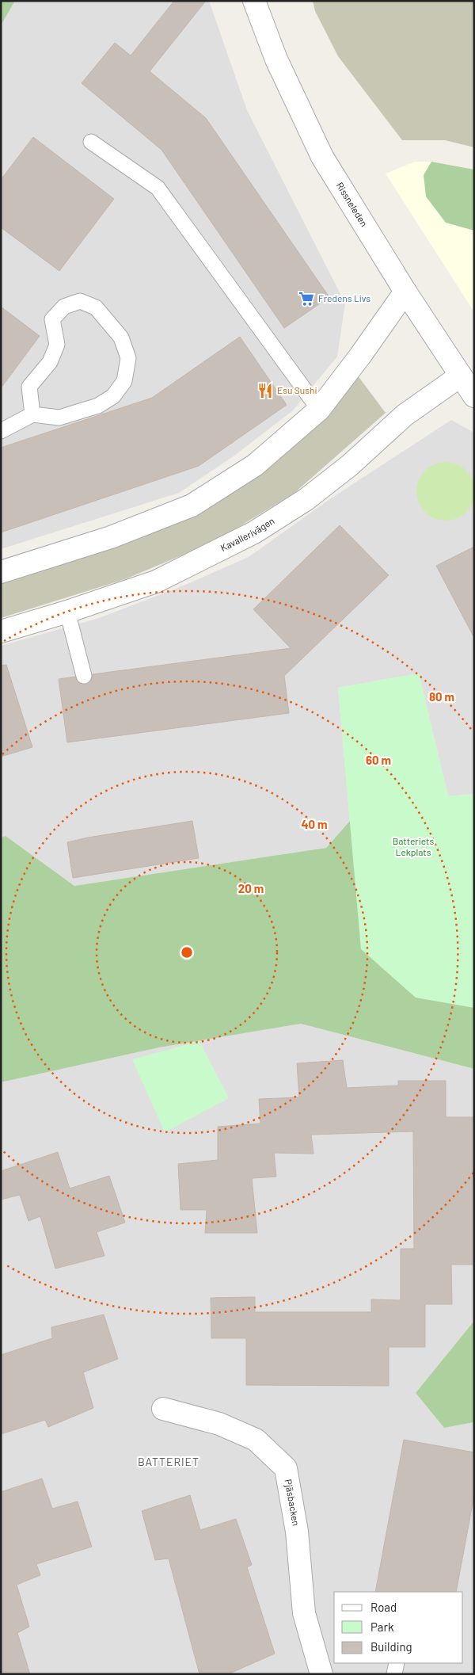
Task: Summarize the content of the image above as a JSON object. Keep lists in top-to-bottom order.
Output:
{
  "streets": {
    "street": ["Rissneleden", "Kavallerivägen", "Pjäsbacken"]
  },
  "crossings": [
    ["Rissneleden", "Kavallerivägen"]
  ],
  "districts": ["BATTERIET"],
  "parks": ["Batteriets Lekplats"],
  "places": {
    "supermarket": ["Fredens Livs"],
    "restaurant": ["Esu Sushi"]
  },
  "legend": ["Road", "Park", "Building"],
  "rings": [
    "80 m",
    "60 m",
    "40 m",
    "20 m"
  ]
}
